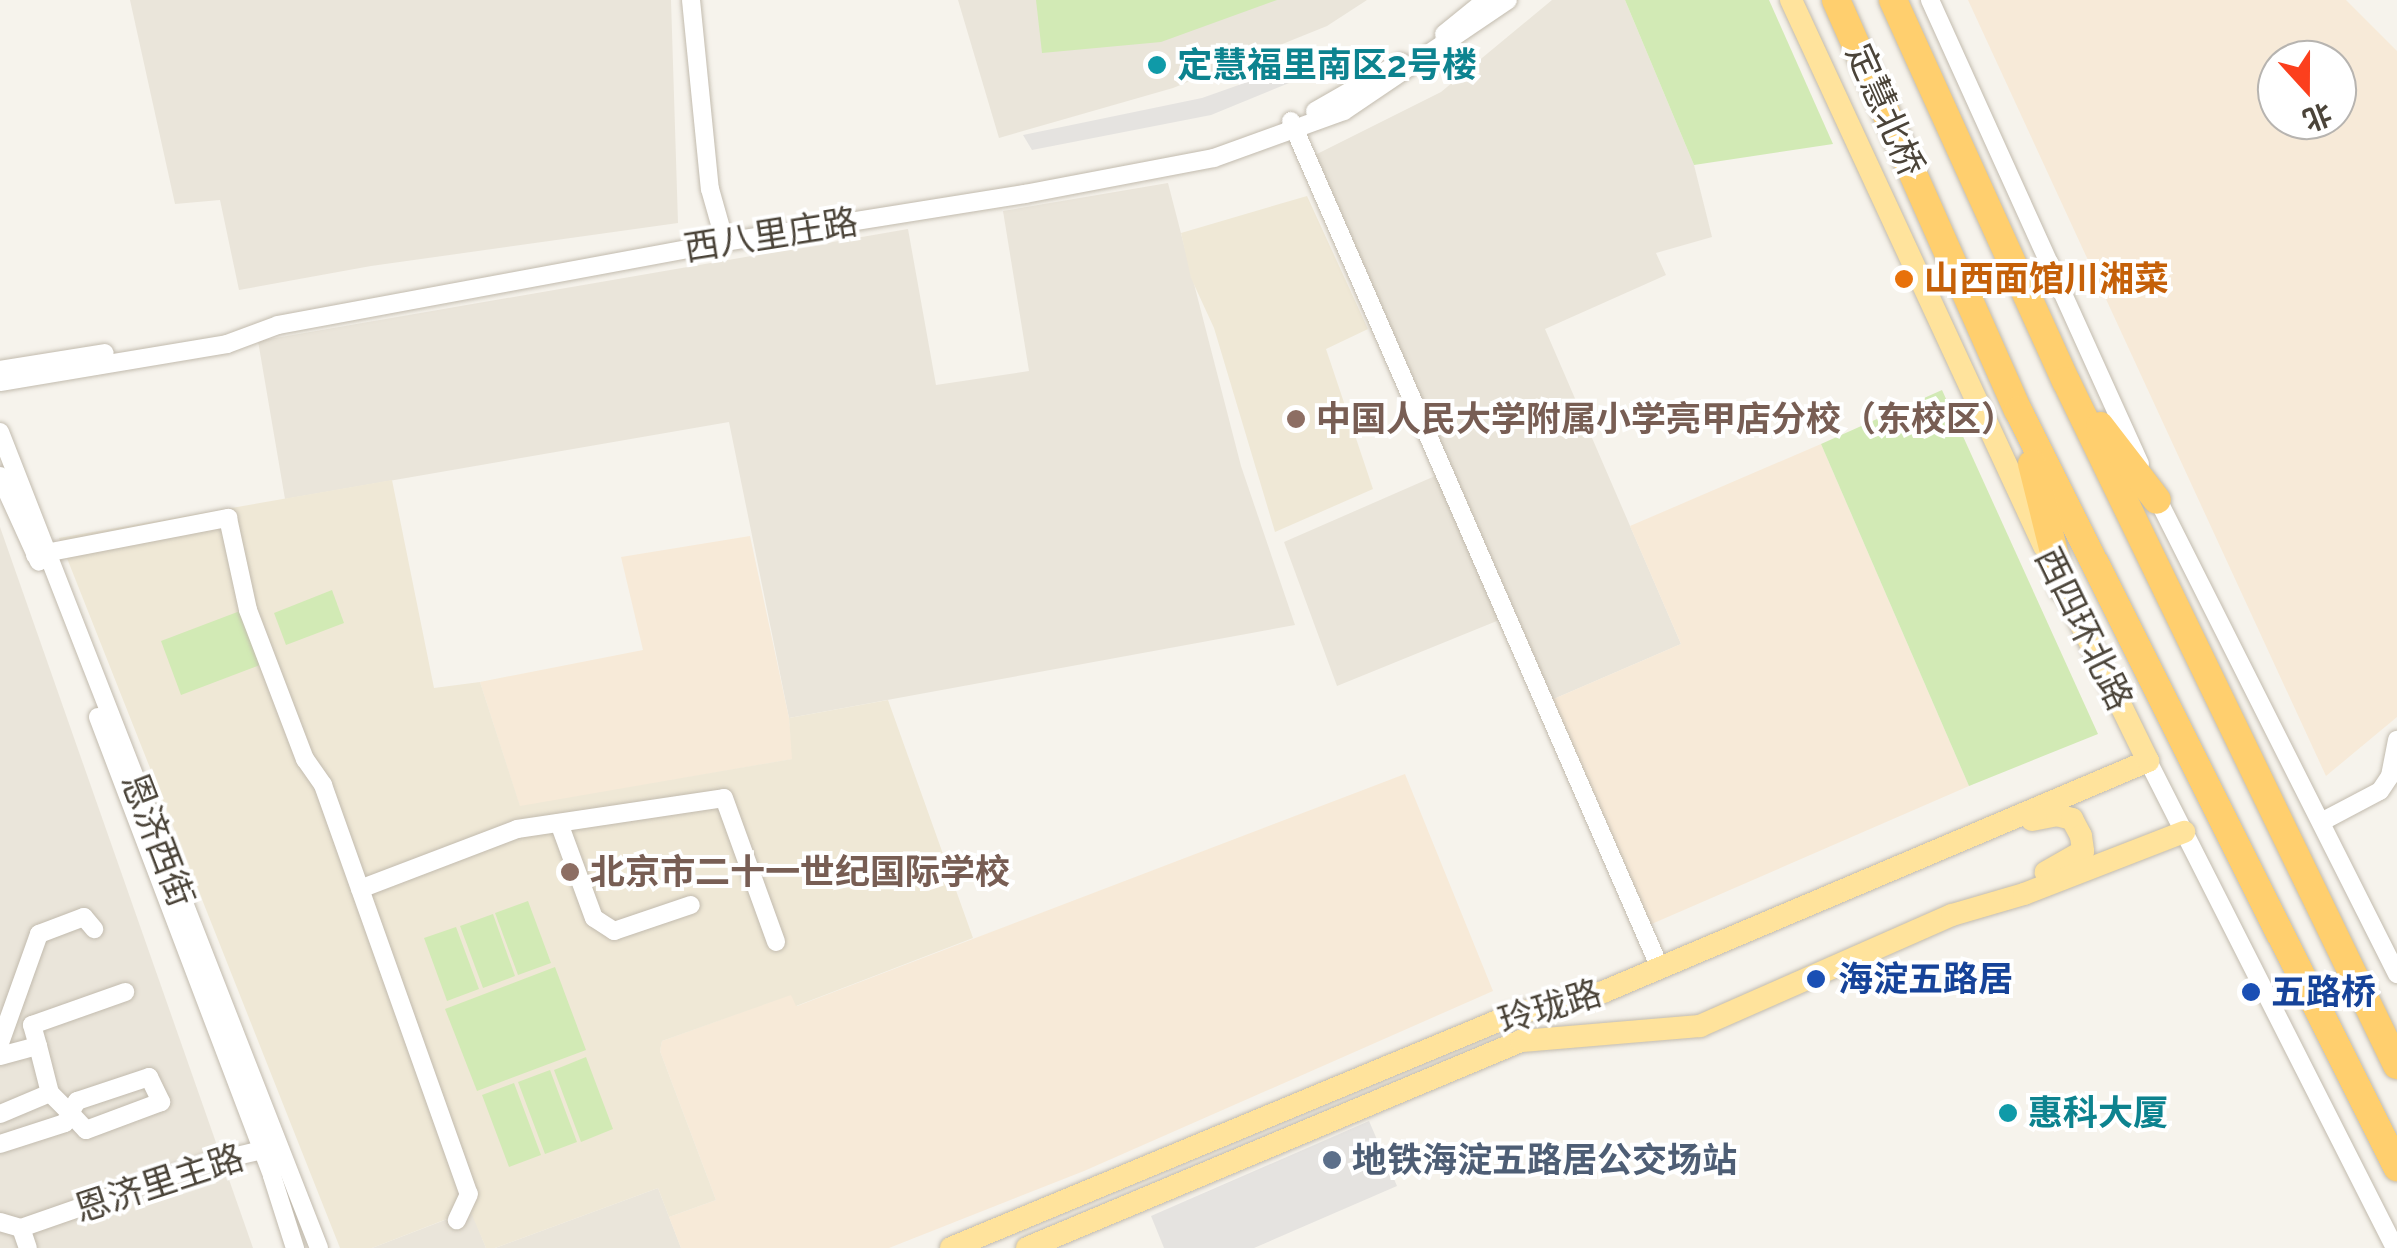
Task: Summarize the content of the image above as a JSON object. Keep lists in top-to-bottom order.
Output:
{
  "streets": {
    "highway": ["定慧北桥", "西四环北路"],
    "main road": ["玲珑路"],
    "street": ["西八里庄路", "恩济西街", "恩济里主路"]
  },
  "crossings": [
    ["定慧北桥", "西四环北路"],
    ["西四环北路", "玲珑路"],
    ["恩济西街", "恩济里主路"]
  ],
  "places": [
    "定慧福里南区2号楼",
    "山西面馆川湘菜",
    "中国人民大学附属小学亮甲店分校（东校区）",
    "北京市二十一世纪国际学校",
    "海淀五路居",
    "五路桥",
    "惠科大厦",
    "地铁海淀五路居公交场站"
  ],
  "north": "bottom"
}
